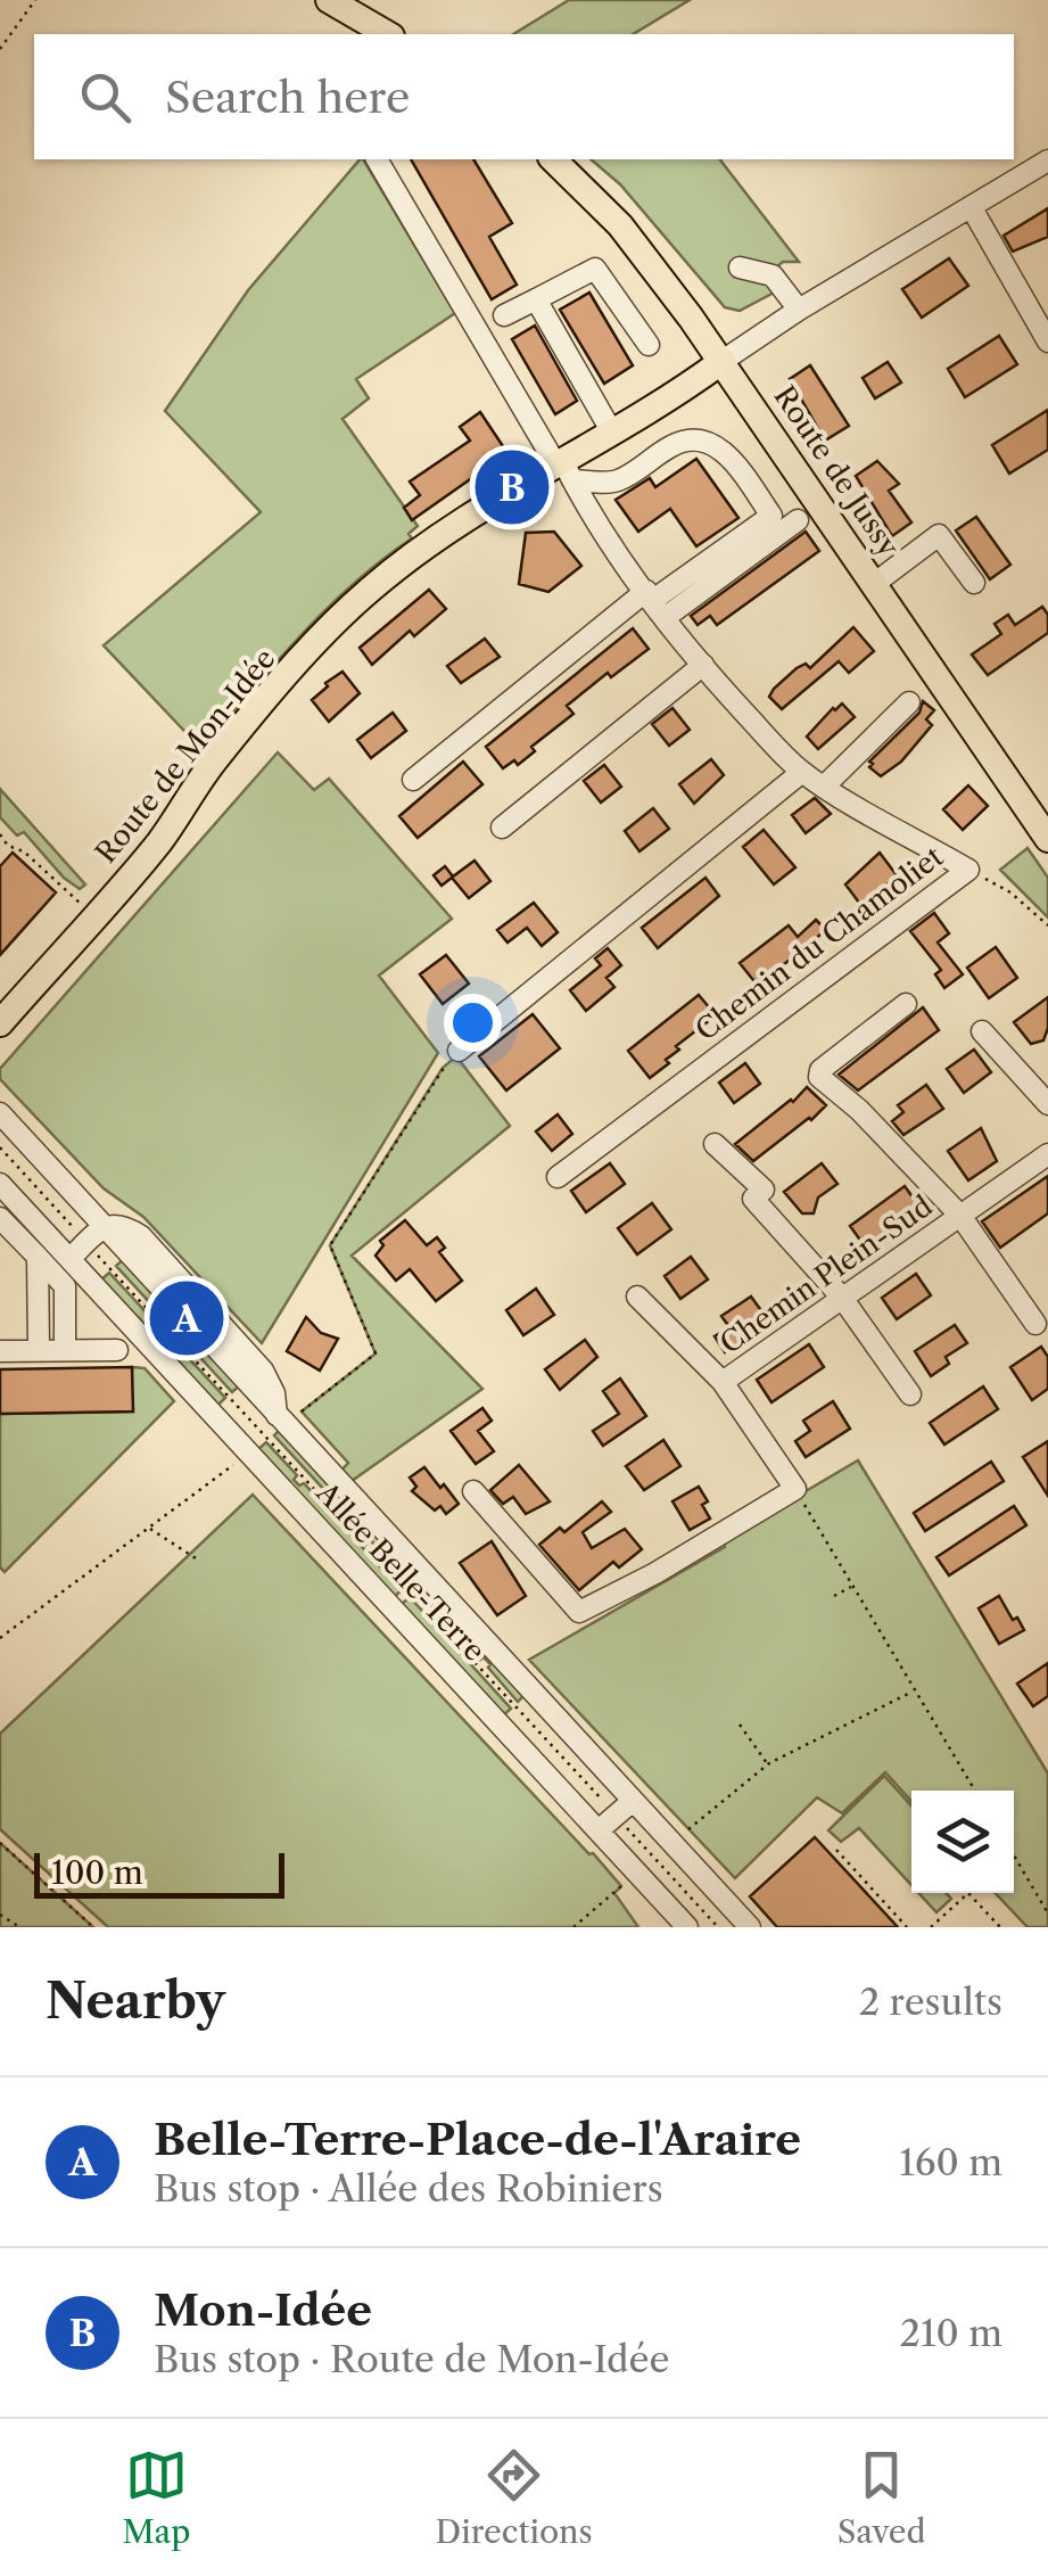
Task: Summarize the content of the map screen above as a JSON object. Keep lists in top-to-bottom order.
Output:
{
  "streets": {
    "main road": ["Route de Jussy", "Route de Mon-Idée"],
    "street": ["Chemin du Chamoliet", "Chemin Plein-Sud", "Allée Belle-Terre"]
  },
  "crossings": [
    ["Route de Jussy", "Route de Mon-Idée"],
    ["Route de Mon-Idée", "Chemin du Chamoliet"]
  ],
  "scale_bar": "100 m",
  "page": {
    "search": "Search here",
    "pins": ["B", "A"],
    "scale": "100 m",
    "heading": ["Nearby", "2 results"],
    "list": [
      {
        "mark": "A",
        "name": "Belle-Terre-Place-de-l'Araire",
        "note": "Bus stop · Allée des Robiniers",
        "value": "160 m"
      },
      {
        "mark": "B",
        "name": "Mon-Idée",
        "note": "Bus stop · Route de Mon-Idée",
        "value": "210 m"
      }
    ],
    "nav": ["Map", "Directions", "Saved"]
  }
}
